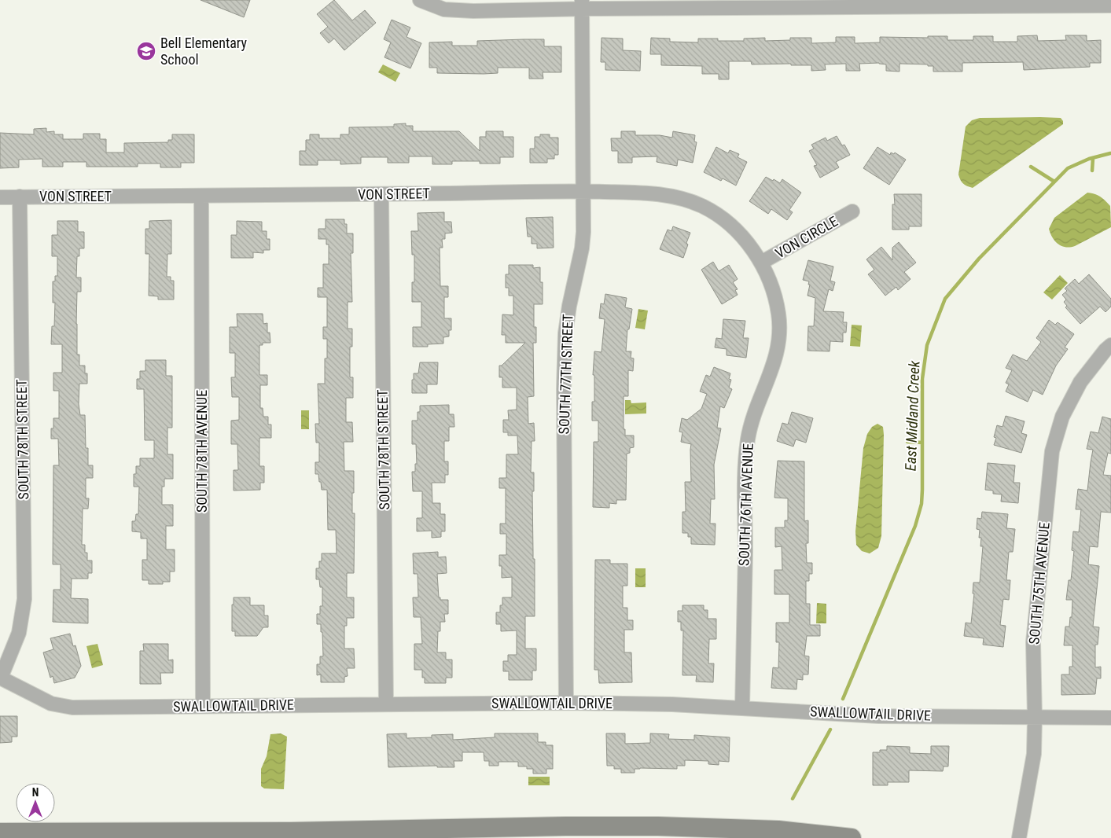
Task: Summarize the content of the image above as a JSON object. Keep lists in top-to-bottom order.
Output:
{
  "streets": {
    "street": [
      "VON STREET",
      "VON CIRCLE",
      "SOUTH 77TH STREET",
      "SOUTH 78TH STREET",
      "SOUTH 78TH AVENUE",
      "SOUTH 76TH AVENUE",
      "SOUTH 75TH AVENUE",
      "SWALLOWTAIL DRIVE"
    ]
  },
  "crossings": [
    ["VON STREET", "VON CIRCLE"],
    ["VON STREET", "SOUTH 77TH STREET"],
    ["VON STREET", "SOUTH 78TH STREET"],
    ["VON STREET", "SOUTH 78TH AVENUE"],
    ["VON STREET", "SOUTH 76TH AVENUE"],
    ["VON CIRCLE", "SOUTH 76TH AVENUE"],
    ["SOUTH 77TH STREET", "SWALLOWTAIL DRIVE"],
    ["SOUTH 78TH STREET", "SWALLOWTAIL DRIVE"],
    ["SOUTH 78TH AVENUE", "SWALLOWTAIL DRIVE"],
    ["SOUTH 76TH AVENUE", "SWALLOWTAIL DRIVE"],
    ["SOUTH 75TH AVENUE", "SWALLOWTAIL DRIVE"]
  ],
  "water": ["East Midland Creek"],
  "places": {
    "school or university": ["Bell Elementary School"]
  },
  "north": "top"
}
